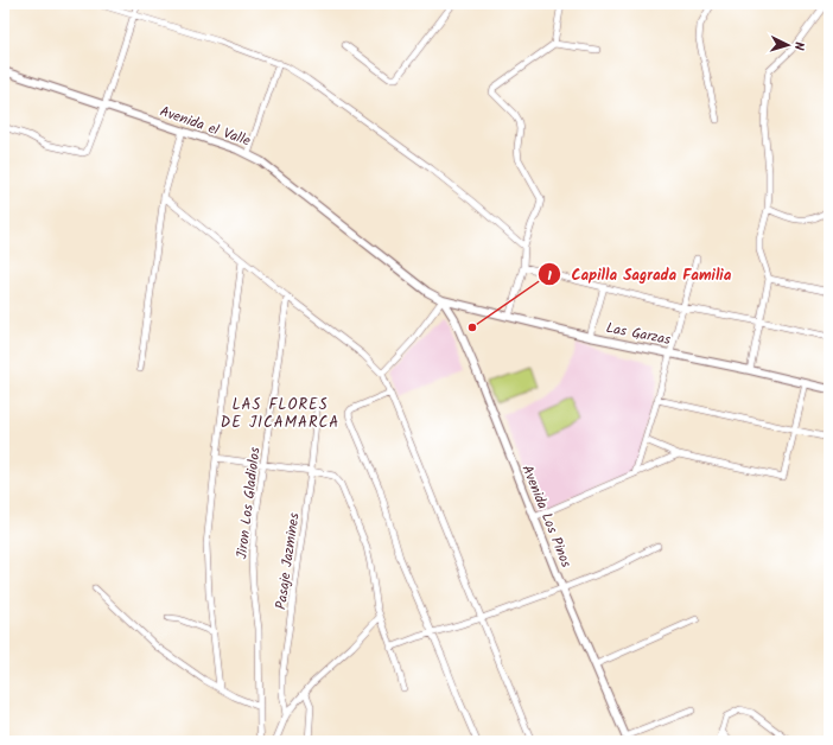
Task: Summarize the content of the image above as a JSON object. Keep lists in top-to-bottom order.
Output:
{
  "streets": {
    "street": [
      "Avenida el Valle",
      "Las Garzas",
      "Jiron Los Gladiolos",
      "Avenida Los Pinos",
      "Pasaje Jazmines"
    ]
  },
  "crossings": [
    ["Avenida el Valle", "Las Garzas"],
    ["Avenida el Valle", "Avenida Los Pinos"],
    ["Las Garzas", "Avenida Los Pinos"]
  ],
  "districts": ["LAS FLORES DE JICAMARCA"],
  "places": ["Capilla Sagrada Familia"],
  "north": "right"
}
